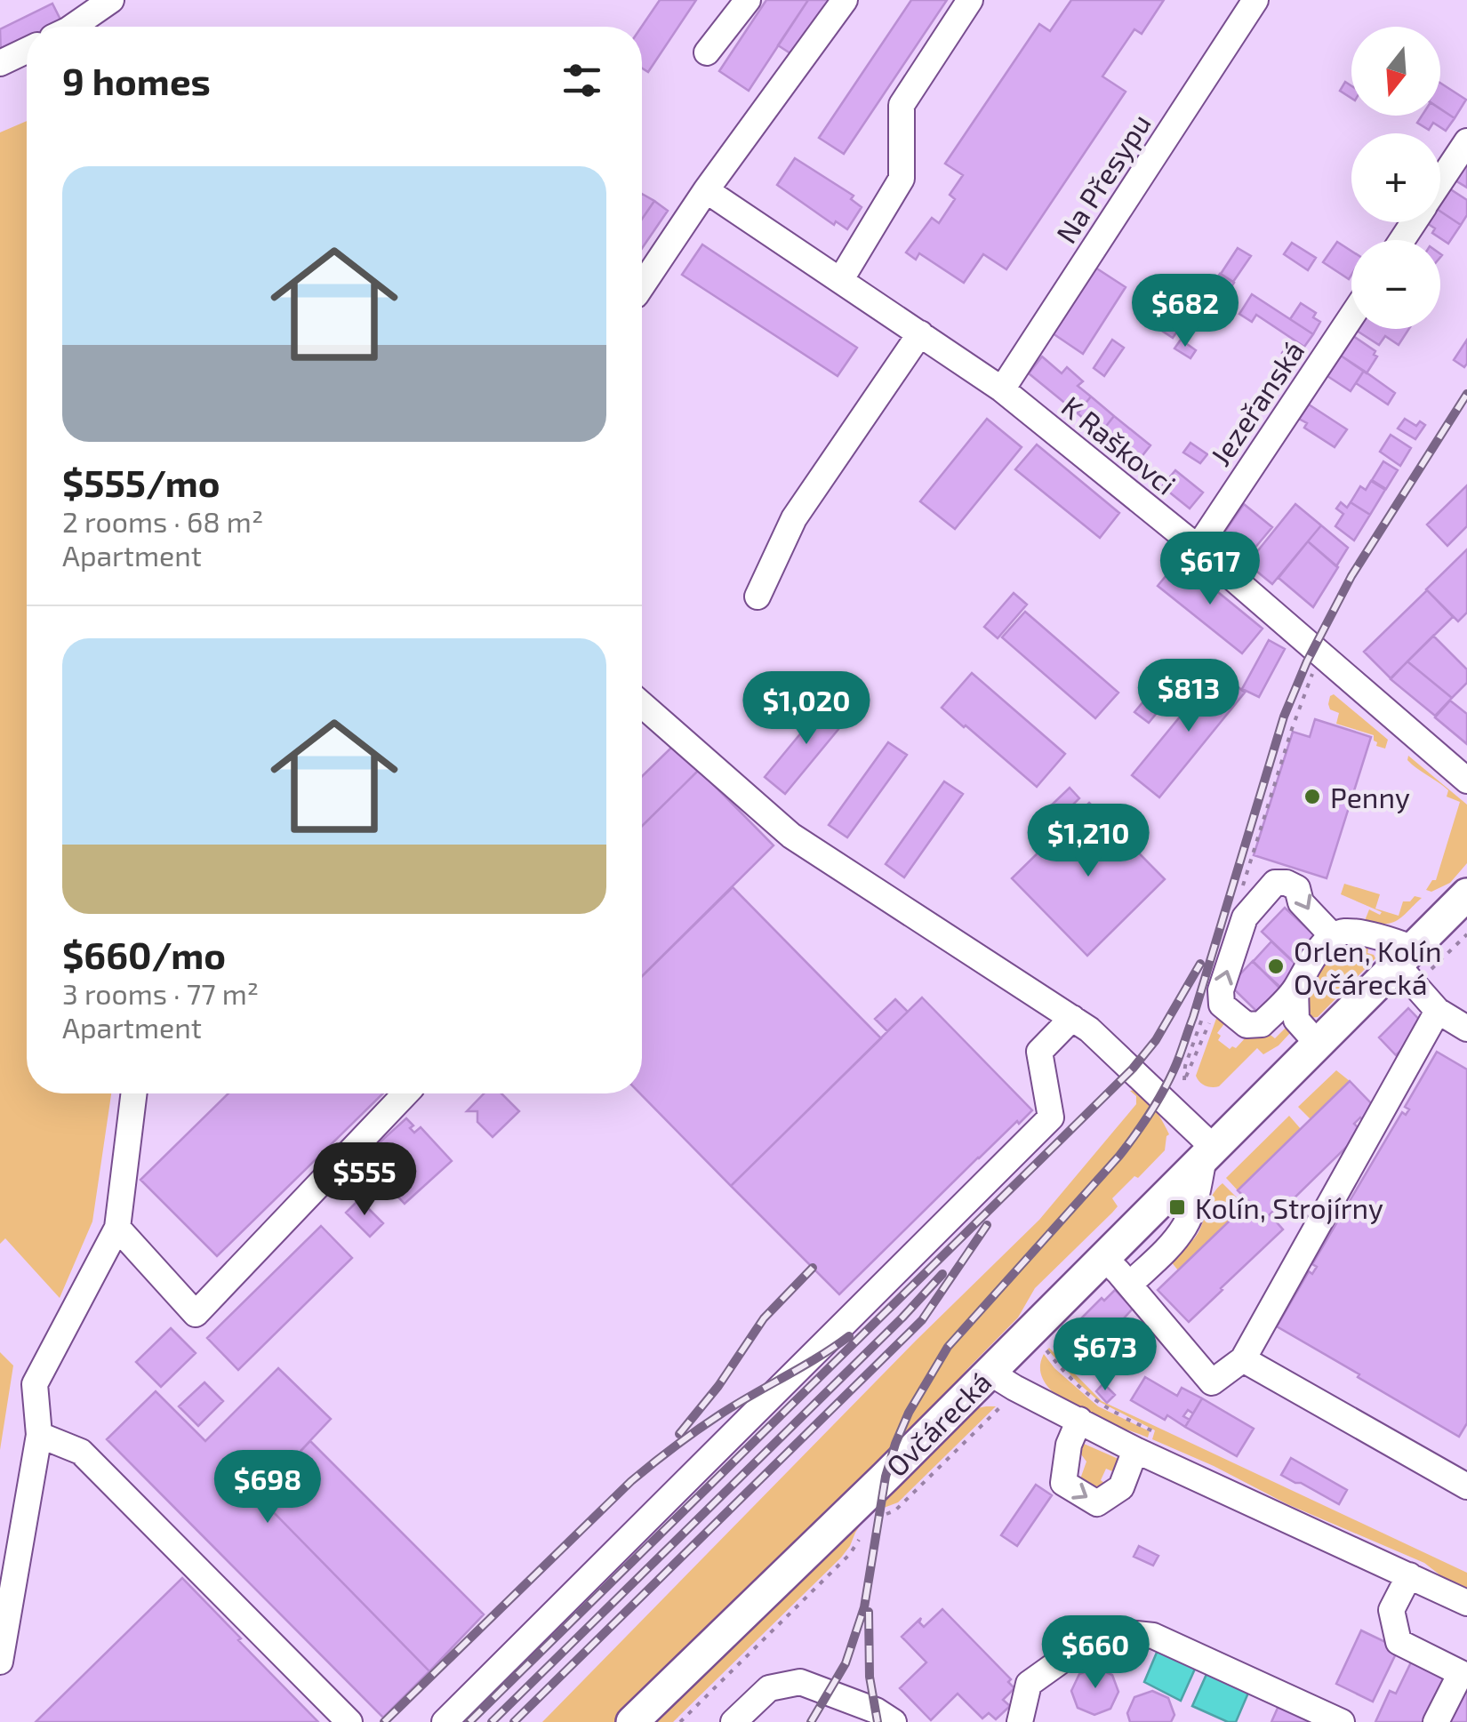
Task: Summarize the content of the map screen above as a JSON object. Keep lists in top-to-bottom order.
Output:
{
  "streets": {
    "main road": ["Ovčárecká"],
    "street": ["Na Přesypu", "Jezeřanská", "K Raškovci"]
  },
  "crossings": [
    ["Na Přesypu", "K Raškovci"],
    ["Jezeřanská", "K Raškovci"]
  ],
  "places": {
    "other": ["Penny", "Orlen, Kolín Ovčárecká"],
    "transit": ["Kolín, Strojírny"]
  },
  "north": "bottom",
  "page": {
    "map_buttons": ["+", "−"],
    "heading": "9 homes",
    "list": [
      {
        "name": "$555/mo",
        "note": "2 rooms · 68 m² · Apartment"
      },
      {
        "name": "$660/mo",
        "note": "3 rooms · 77 m² · Apartment"
      }
    ],
    "price": [
      "$682",
      "$617",
      "$813",
      "$1,020",
      "$1,210",
      "$555",
      "$673",
      "$698",
      "$660"
    ]
  }
}
